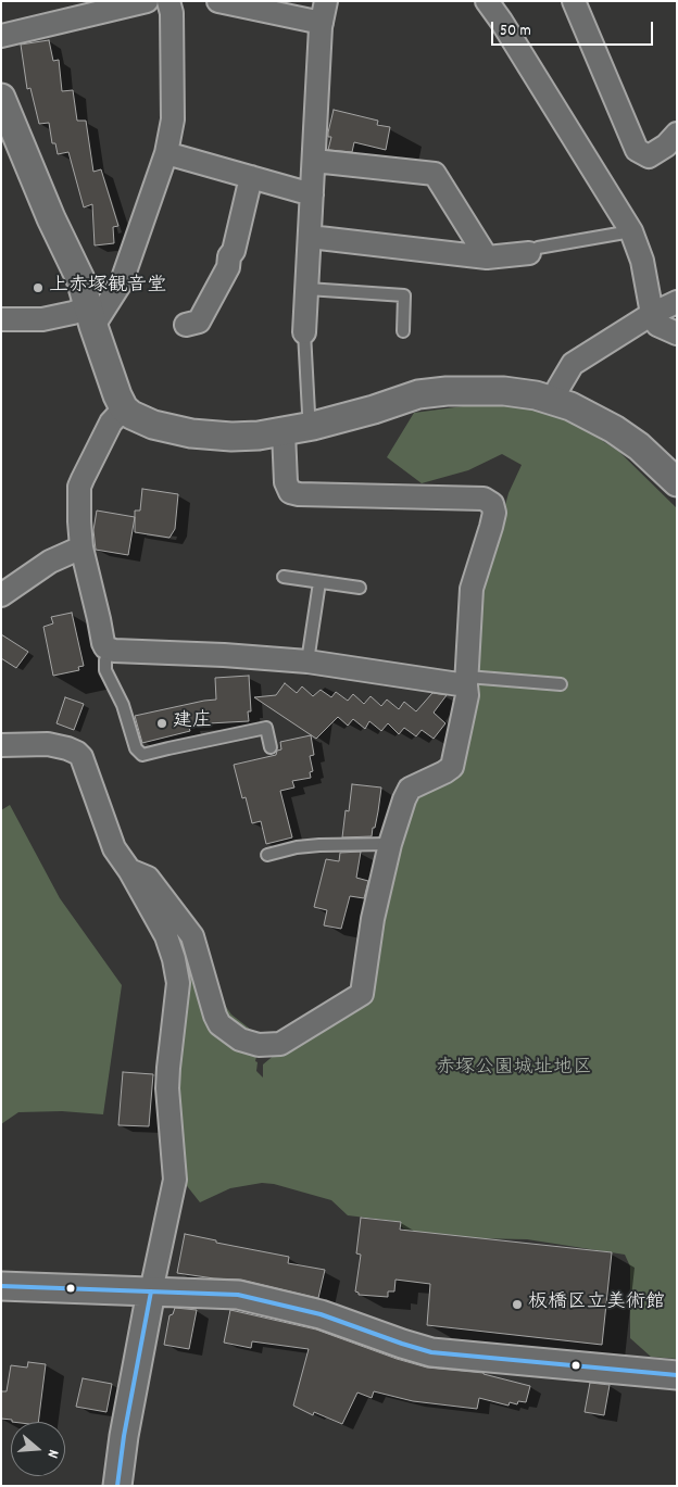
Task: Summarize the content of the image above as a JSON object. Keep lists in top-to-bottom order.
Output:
{
  "parks": ["赤塚公園城址地区"],
  "places": ["上赤塚観音堂", "建庄", "板橋区立美術館"],
  "scale_bar": "50 m",
  "north": "right"
}
